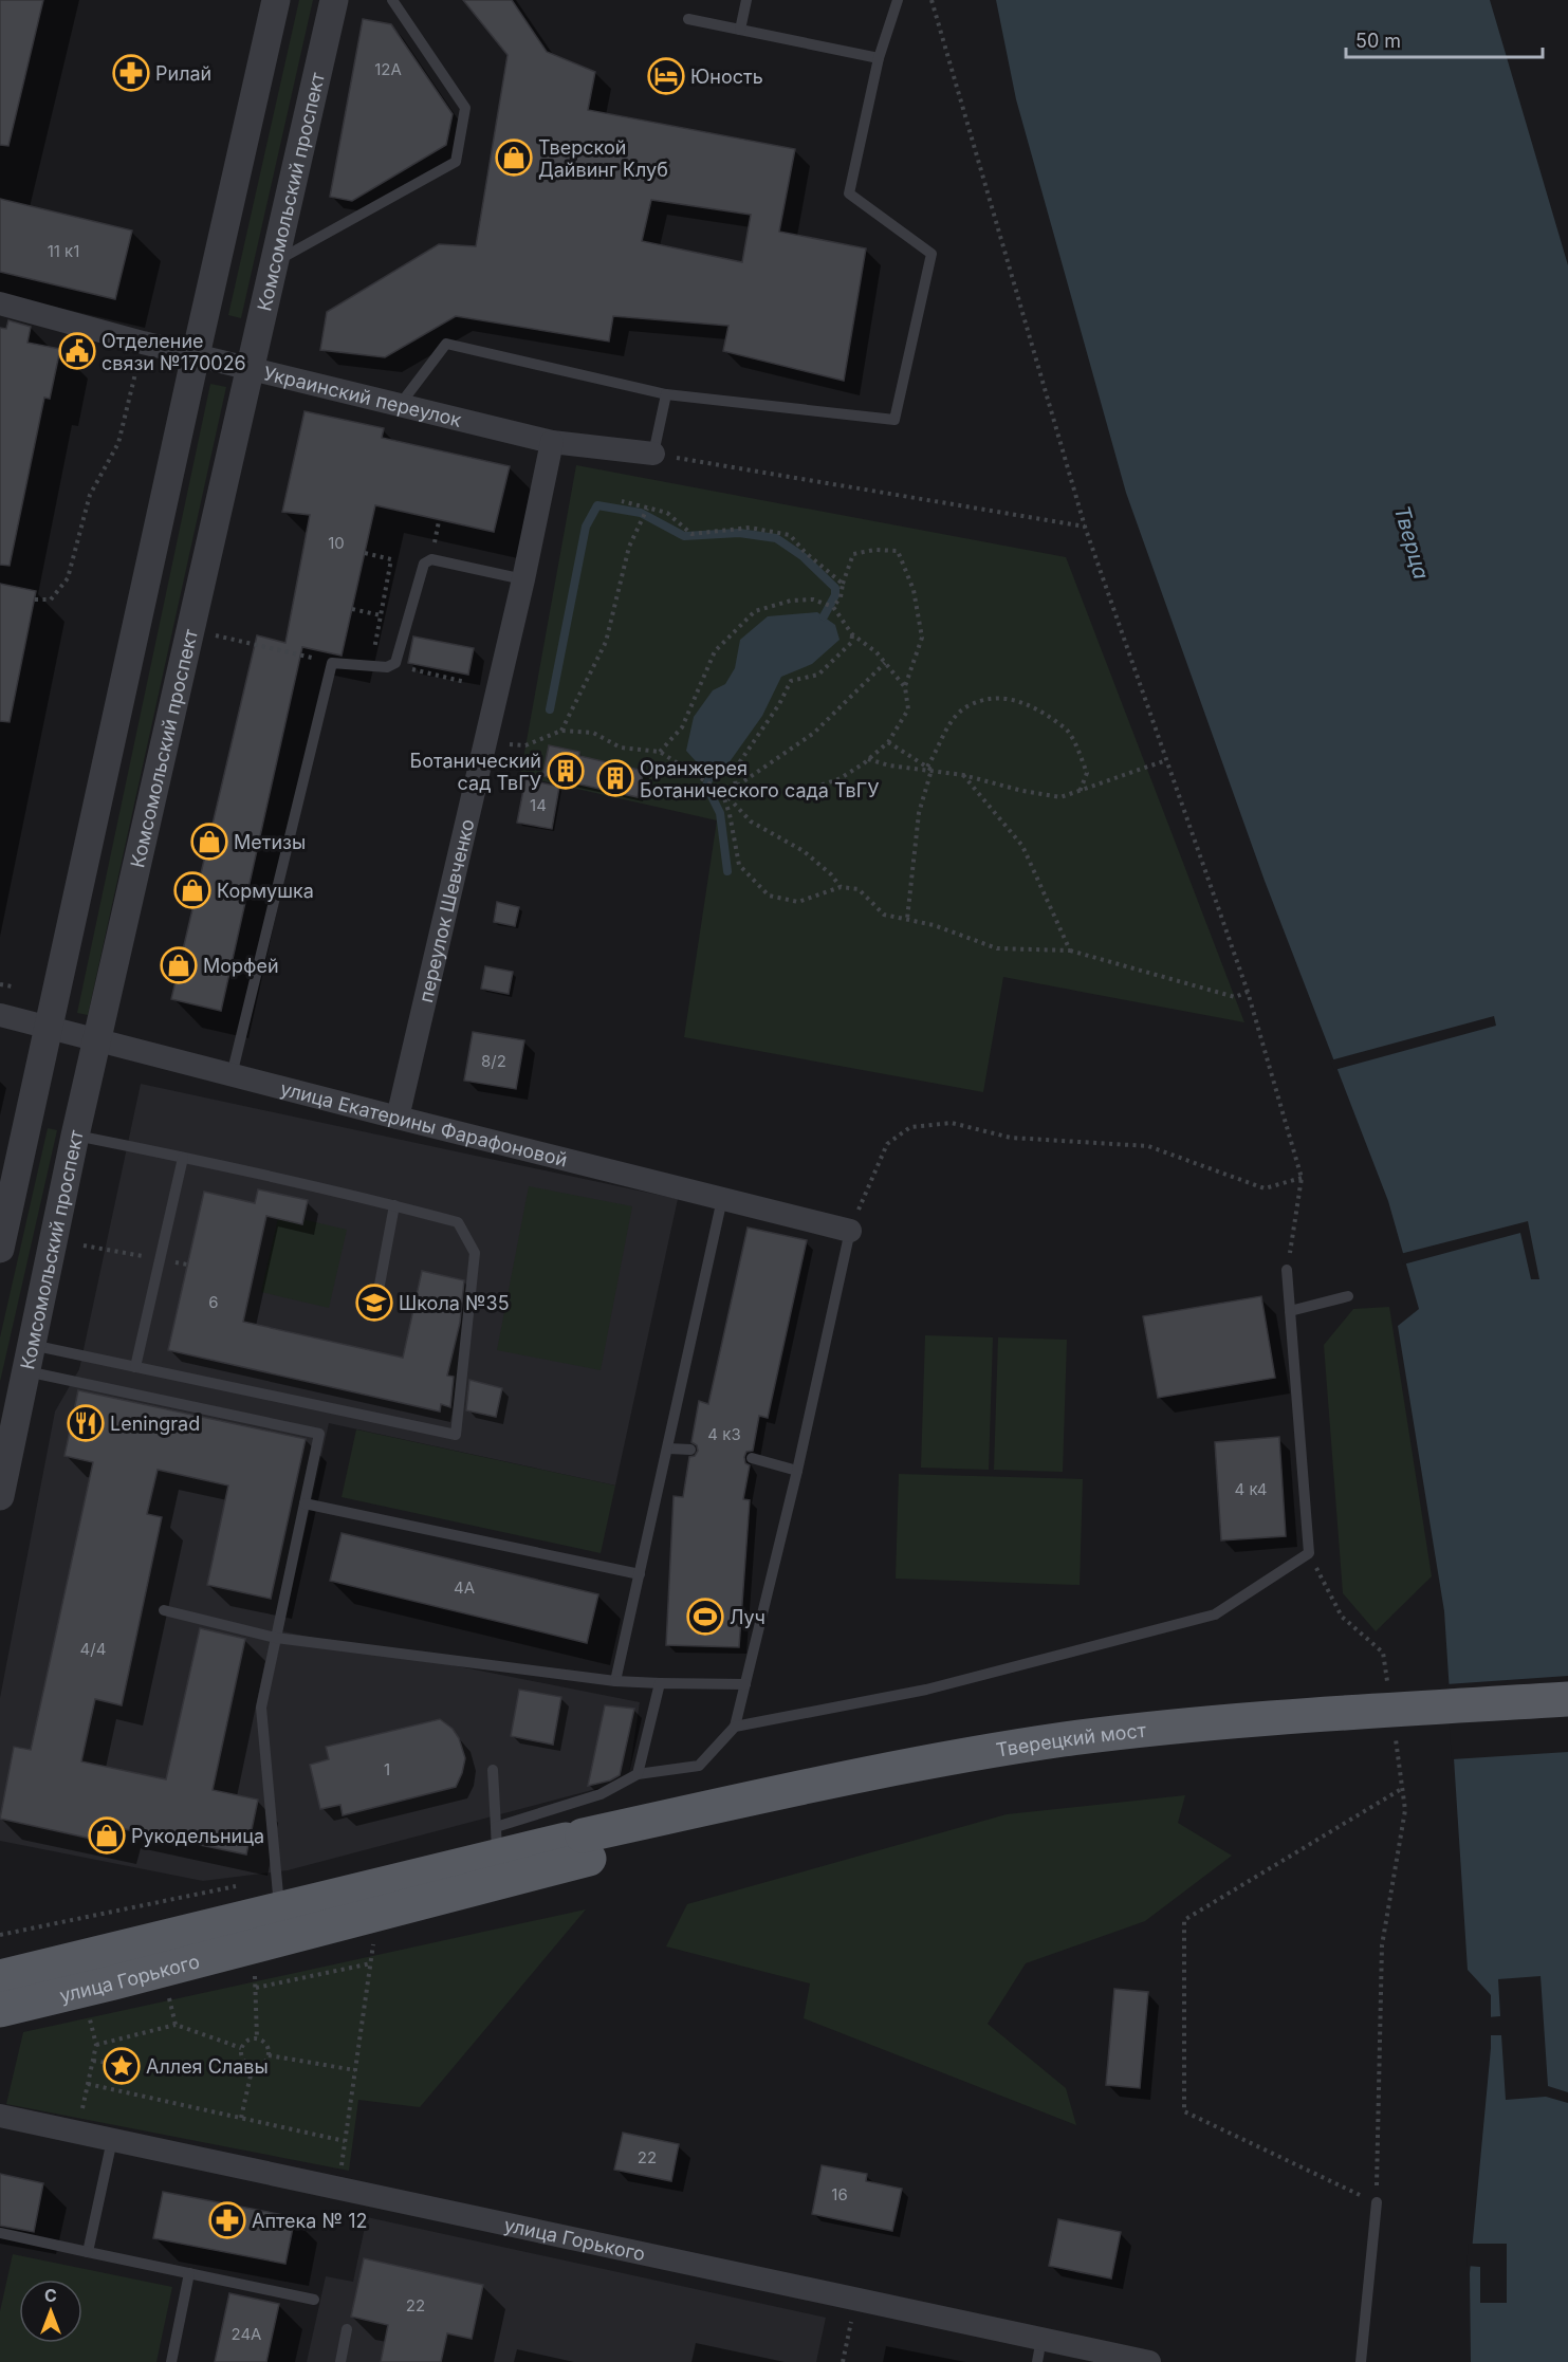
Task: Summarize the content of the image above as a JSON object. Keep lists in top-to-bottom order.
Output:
{
  "streets": {
    "main road": ["Тверецкий мост", "улица Горького"],
    "street": [
      "Комсомольский проспект",
      "Украинский переулок",
      "переулок Шевченко",
      "улица Екатерины Фарафоновой"
    ]
  },
  "crossings": [
    ["Комсомольский проспект", "Украинский переулок"],
    ["Комсомольский проспект", "улица Екатерины Фарафоновой"],
    ["Украинский переулок", "переулок Шевченко"],
    ["переулок Шевченко", "улица Екатерины Фарафоновой"],
    ["Тверецкий мост", "улица Горького"]
  ],
  "water": ["Тверца"],
  "places": {
    "pharmacy": ["Рилай", "Аптека № 12"],
    "hotel": ["Юность"],
    "shop": [
      "Тверской Дайвинг Клуб",
      "Метизы",
      "Кормушка",
      "Морфей",
      "Рукодельница"
    ],
    "public building": ["Отделение связи №170026"],
    "building": ["Ботанический сад ТвГУ", "Оранжерея Ботанического сада ТвГУ"],
    "school or university": ["Школа №35"],
    "restaurant": ["Leningrad"],
    "sports": ["Луч"],
    "place": ["Аллея Славы"]
  },
  "house_numbers": [
    "12А",
    "11 к1",
    "10",
    "14",
    "8/2",
    "6",
    "4 к3",
    "4 к4",
    "4А",
    "4/4",
    "1",
    "22",
    "16",
    "22",
    "24А"
  ],
  "scale_bar": "50 m",
  "north": "top"
}
